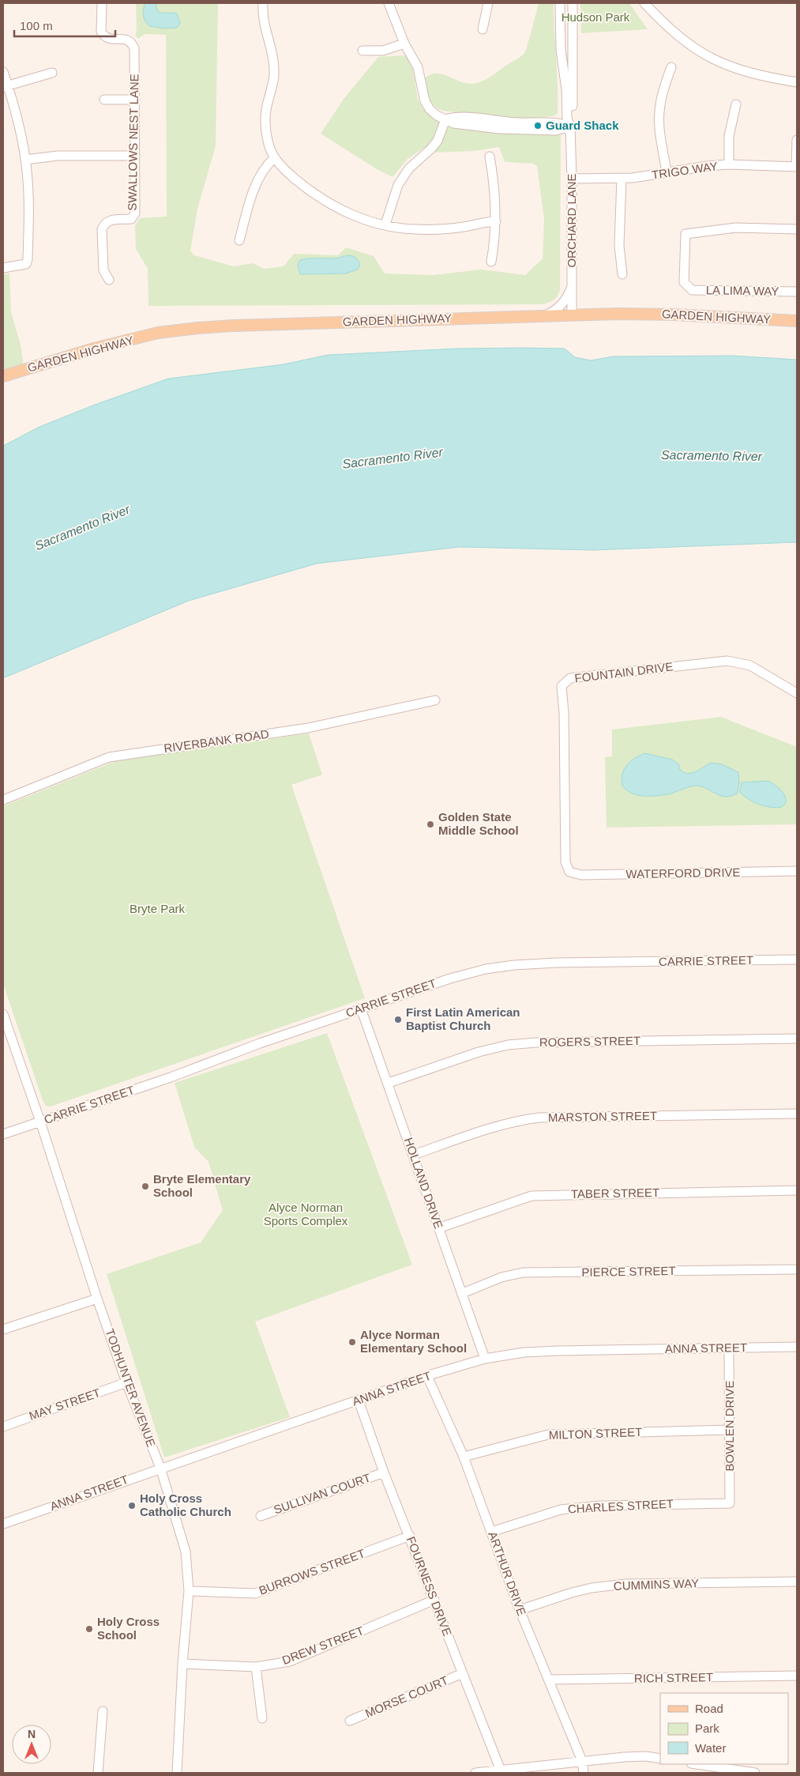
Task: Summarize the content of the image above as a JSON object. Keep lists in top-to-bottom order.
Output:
{
  "streets": {
    "main road": ["GARDEN HIGHWAY"],
    "street": [
      "SWALLOWS NEST LANE",
      "TRIGO WAY",
      "ORCHARD LANE",
      "LA LIMA WAY",
      "FOUNTAIN DRIVE",
      "RIVERBANK ROAD",
      "WATERFORD DRIVE",
      "CARRIE STREET",
      "ROGERS STREET",
      "MARSTON STREET",
      "HOLLAND DRIVE",
      "TABER STREET",
      "PIERCE STREET",
      "ANNA STREET",
      "TODHUNTER AVENUE",
      "MAY STREET",
      "BOWLEN DRIVE",
      "MILTON STREET",
      "SULLIVAN COURT",
      "CHARLES STREET",
      "BURROWS STREET",
      "ARTHUR DRIVE",
      "CUMMINS WAY",
      "FOURNESS DRIVE",
      "DREW STREET",
      "RICH STREET",
      "MORSE COURT"
    ]
  },
  "crossings": [
    ["TRIGO WAY", "ORCHARD LANE"],
    ["ORCHARD LANE", "GARDEN HIGHWAY"],
    ["FOUNTAIN DRIVE", "WATERFORD DRIVE"],
    ["CARRIE STREET", "HOLLAND DRIVE"],
    ["CARRIE STREET", "TODHUNTER AVENUE"],
    ["ROGERS STREET", "HOLLAND DRIVE"],
    ["MARSTON STREET", "HOLLAND DRIVE"],
    ["HOLLAND DRIVE", "TABER STREET"],
    ["HOLLAND DRIVE", "PIERCE STREET"],
    ["HOLLAND DRIVE", "ANNA STREET"],
    ["ANNA STREET", "TODHUNTER AVENUE"],
    ["ANNA STREET", "BOWLEN DRIVE"],
    ["ANNA STREET", "ARTHUR DRIVE"],
    ["ANNA STREET", "FOURNESS DRIVE"],
    ["TODHUNTER AVENUE", "MAY STREET"],
    ["TODHUNTER AVENUE", "BURROWS STREET"],
    ["TODHUNTER AVENUE", "DREW STREET"],
    ["BOWLEN DRIVE", "MILTON STREET"],
    ["BOWLEN DRIVE", "CHARLES STREET"],
    ["MILTON STREET", "ARTHUR DRIVE"],
    ["SULLIVAN COURT", "FOURNESS DRIVE"],
    ["CHARLES STREET", "ARTHUR DRIVE"],
    ["BURROWS STREET", "FOURNESS DRIVE"],
    ["ARTHUR DRIVE", "CUMMINS WAY"],
    ["ARTHUR DRIVE", "RICH STREET"],
    ["FOURNESS DRIVE", "DREW STREET"],
    ["FOURNESS DRIVE", "MORSE COURT"]
  ],
  "water": ["Sacramento River"],
  "parks": ["Hudson Park", "Bryte Park", "Alyce Norman Sports Complex"],
  "places": [
    "Guard Shack",
    "Golden State Middle School",
    "First Latin American Baptist Church",
    "Bryte Elementary School",
    "Alyce Norman Elementary School",
    "Holy Cross Catholic Church",
    "Holy Cross School"
  ],
  "legend": ["Road", "Park", "Water"],
  "scale_bar": "100 m",
  "north": "top"
}
